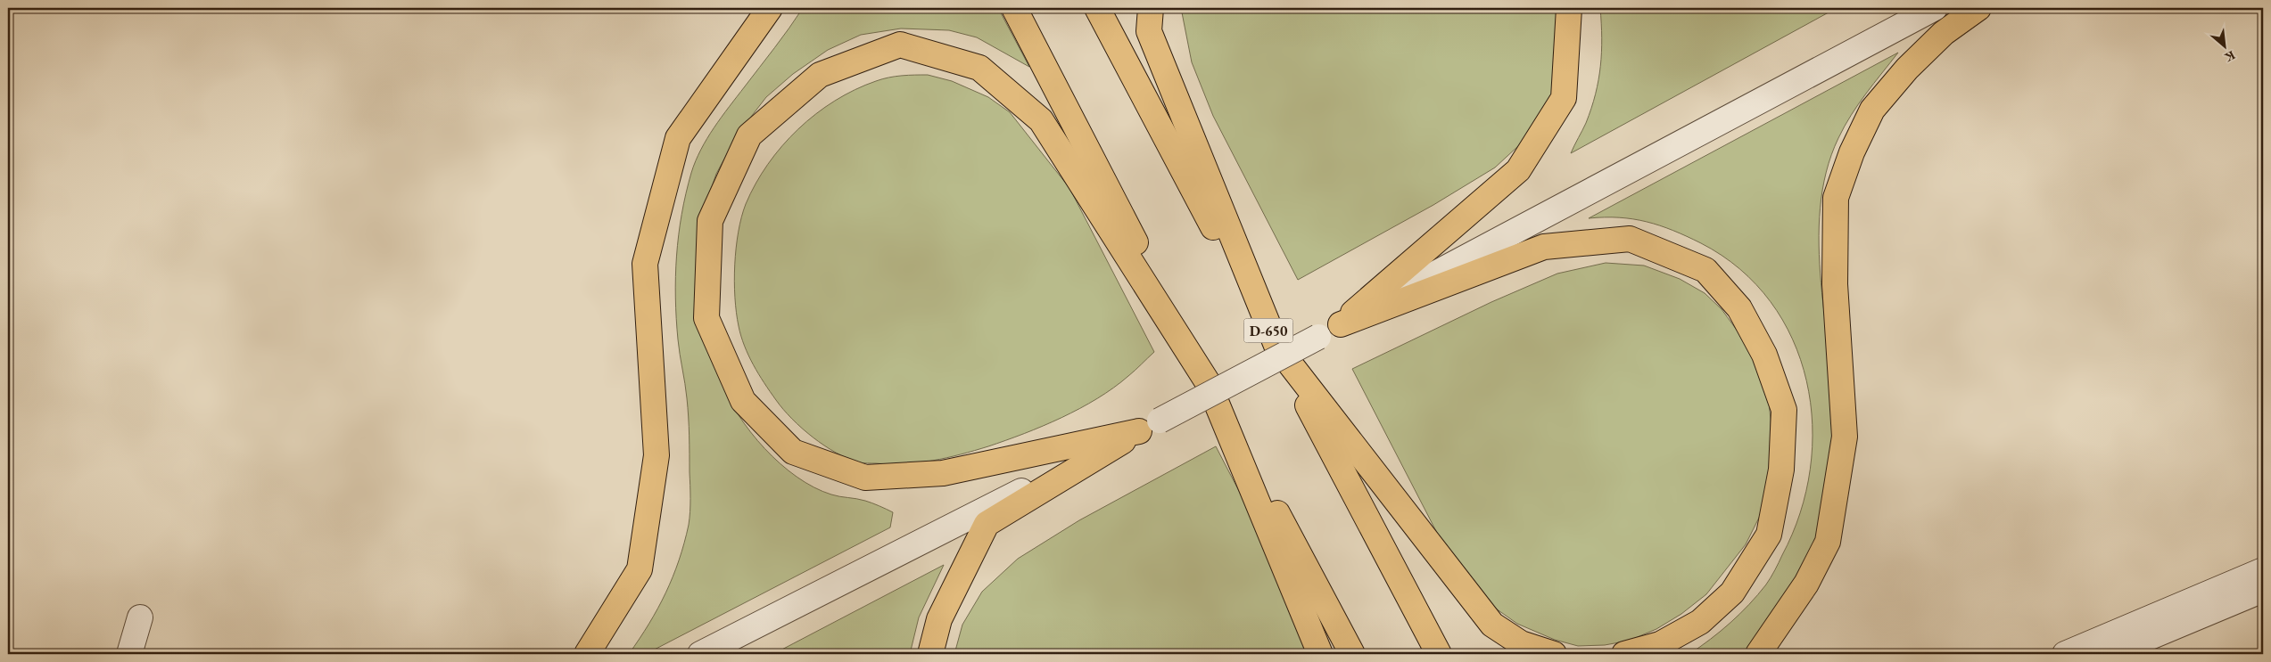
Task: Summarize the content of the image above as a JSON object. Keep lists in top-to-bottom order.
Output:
{
  "streets": {
    "highway": ["D-650"]
  },
  "north": "bottom right"
}
